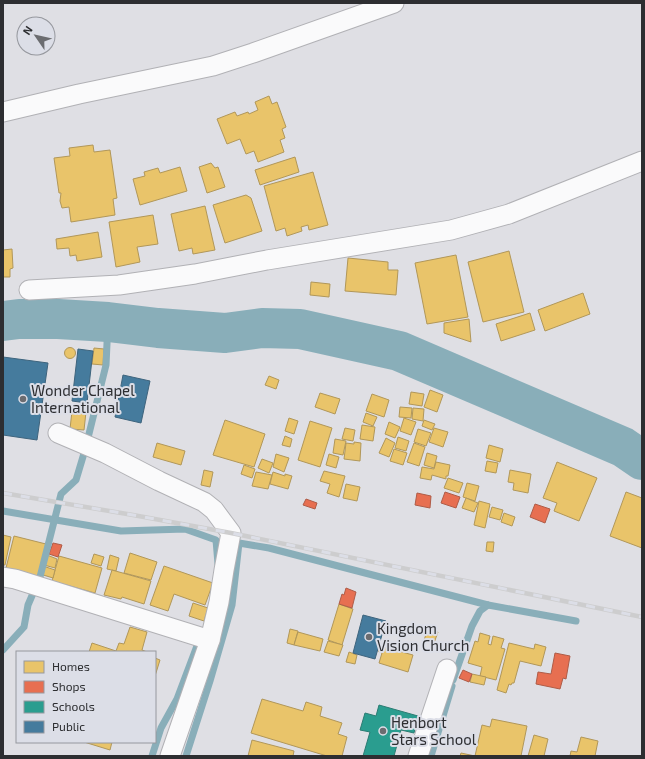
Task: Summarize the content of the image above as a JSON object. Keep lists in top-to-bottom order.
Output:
{
  "places": ["Wonder Chapel International", "Kingdom Vision Church", "Henbort Stars School"],
  "legend": [
    "Homes",
    "Shops",
    "Schools",
    "Public"
  ],
  "north": "top left"
}
